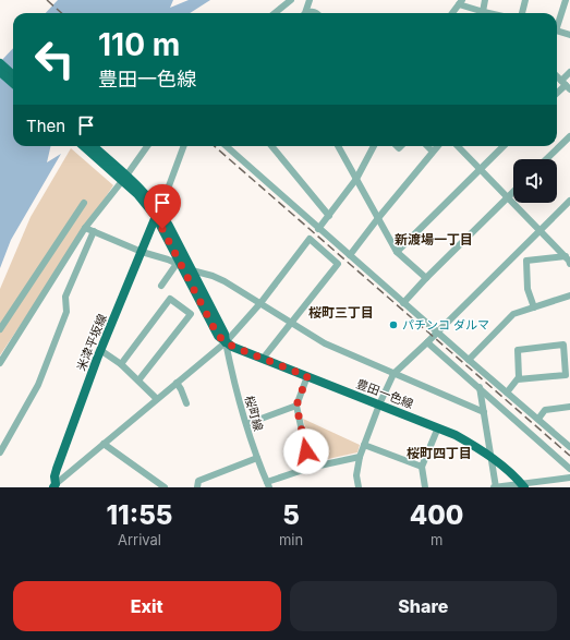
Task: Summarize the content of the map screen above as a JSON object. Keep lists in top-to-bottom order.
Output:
{
  "streets": {
    "main road": ["米津平坂線", "豊田一色線"],
    "street": ["桜町線"]
  },
  "crossings": [
    ["米津平坂線", "豊田一色線"],
    ["豊田一色線", "桜町線"]
  ],
  "districts": ["新渡場一丁目", "桜町三丁目", "桜町四丁目"],
  "places": ["パチンコ ダルマ"],
  "page": {
    "turn": ["110 m", "豊田一色線"],
    "then": "Then",
    "eta": [
      "11:55",
      "Arrival",
      "5",
      "min",
      "400",
      "m"
    ],
    "buttons": ["Exit", "Share"]
  }
}
